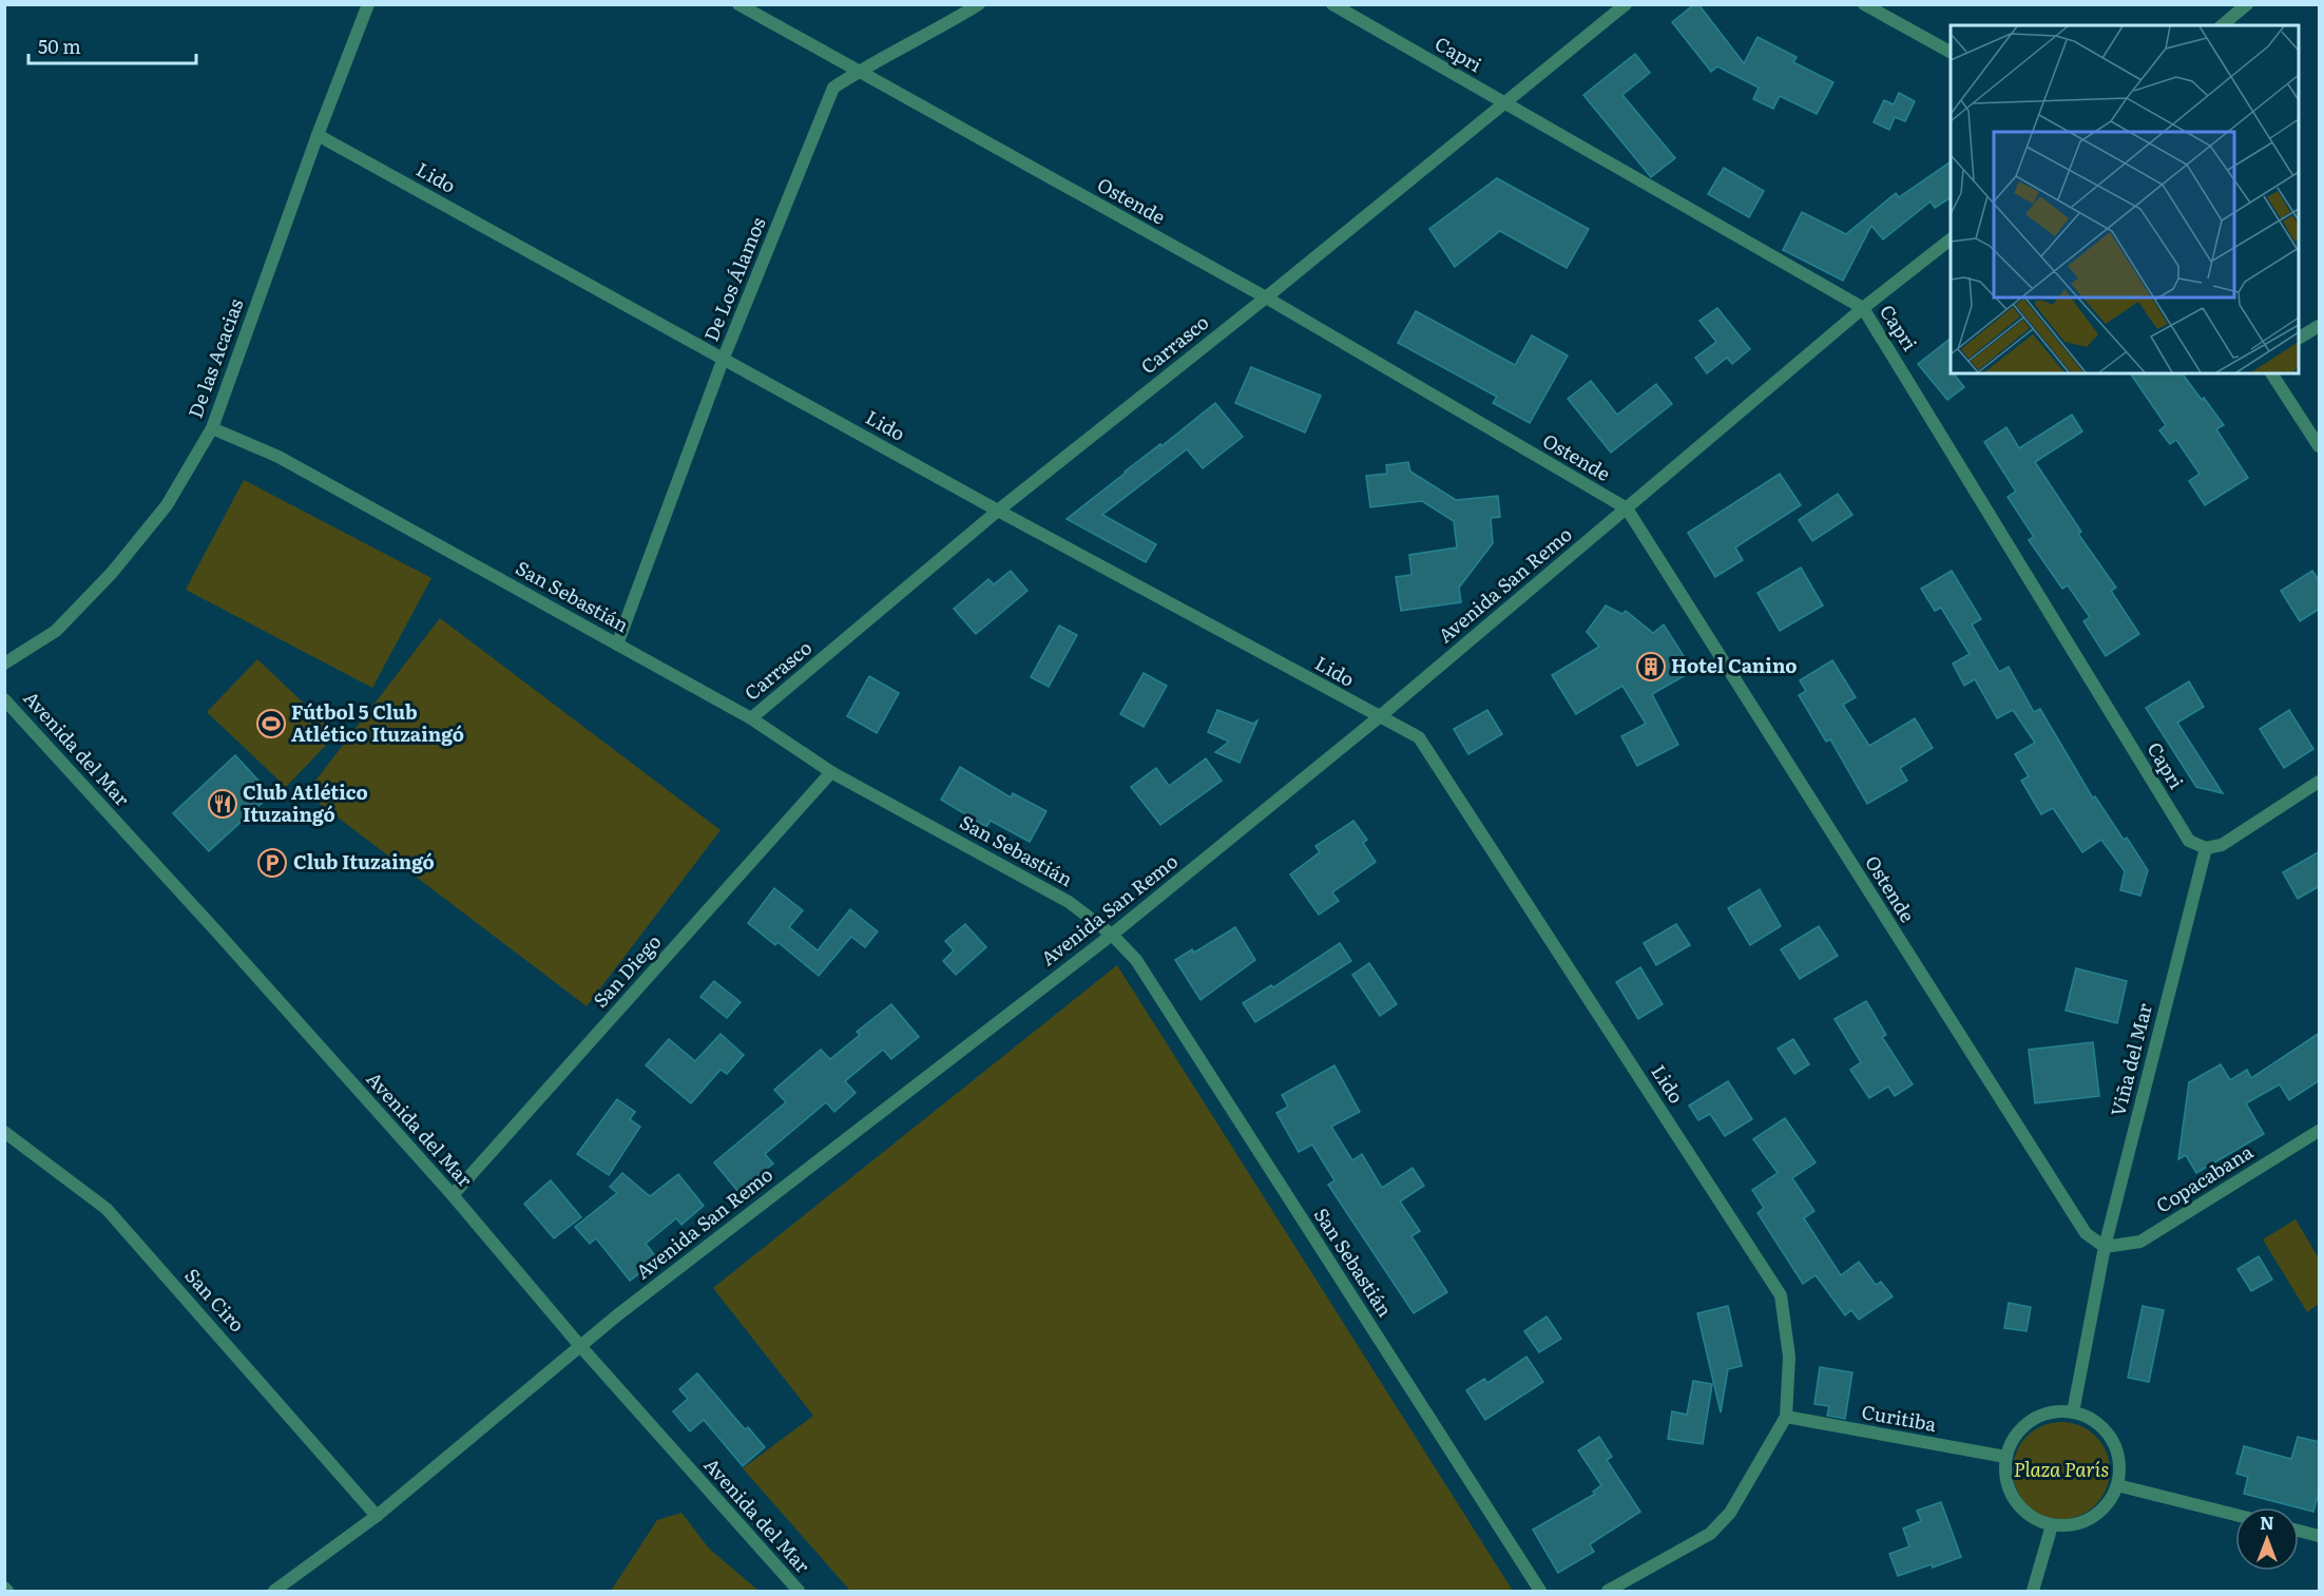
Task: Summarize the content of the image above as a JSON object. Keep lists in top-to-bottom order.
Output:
{
  "streets": {
    "street": [
      "Capri",
      "Lido",
      "Ostende",
      "De Los Álamos",
      "Carrasco",
      "De las Acacias",
      "Avenida San Remo",
      "San Sebastián",
      "Avenida del Mar",
      "San Diego",
      "Viña del Mar",
      "Copacabana",
      "San Ciro",
      "Curitiba"
    ]
  },
  "crossings": [
    ["Capri", "Carrasco"],
    ["Capri", "Avenida San Remo"],
    ["Capri", "Viña del Mar"],
    ["Lido", "De Los Álamos"],
    ["Lido", "Carrasco"],
    ["Lido", "De las Acacias"],
    ["Lido", "Avenida San Remo"],
    ["Lido", "Curitiba"],
    ["Ostende", "De Los Álamos"],
    ["Ostende", "Carrasco"],
    ["Ostende", "Avenida San Remo"],
    ["Ostende", "Viña del Mar"],
    ["Ostende", "Copacabana"],
    ["De Los Álamos", "San Sebastián"],
    ["Carrasco", "San Sebastián"],
    ["De las Acacias", "San Sebastián"],
    ["Avenida San Remo", "San Sebastián"],
    ["Avenida San Remo", "Avenida del Mar"],
    ["Avenida San Remo", "San Ciro"],
    ["San Sebastián", "San Diego"],
    ["Avenida del Mar", "San Diego"],
    ["Viña del Mar", "Copacabana"],
    ["Viña del Mar", "Curitiba"]
  ],
  "parks": ["Plaza París"],
  "places": {
    "building": ["Hotel Canino"],
    "sports": ["Fútbol 5 Club Atlético Ituzaingó"],
    "restaurant": ["Club Atlético Ituzaingó"],
    "parking": ["Club Ituzaingó"]
  },
  "scale_bar": "50 m",
  "north": "top"
}
